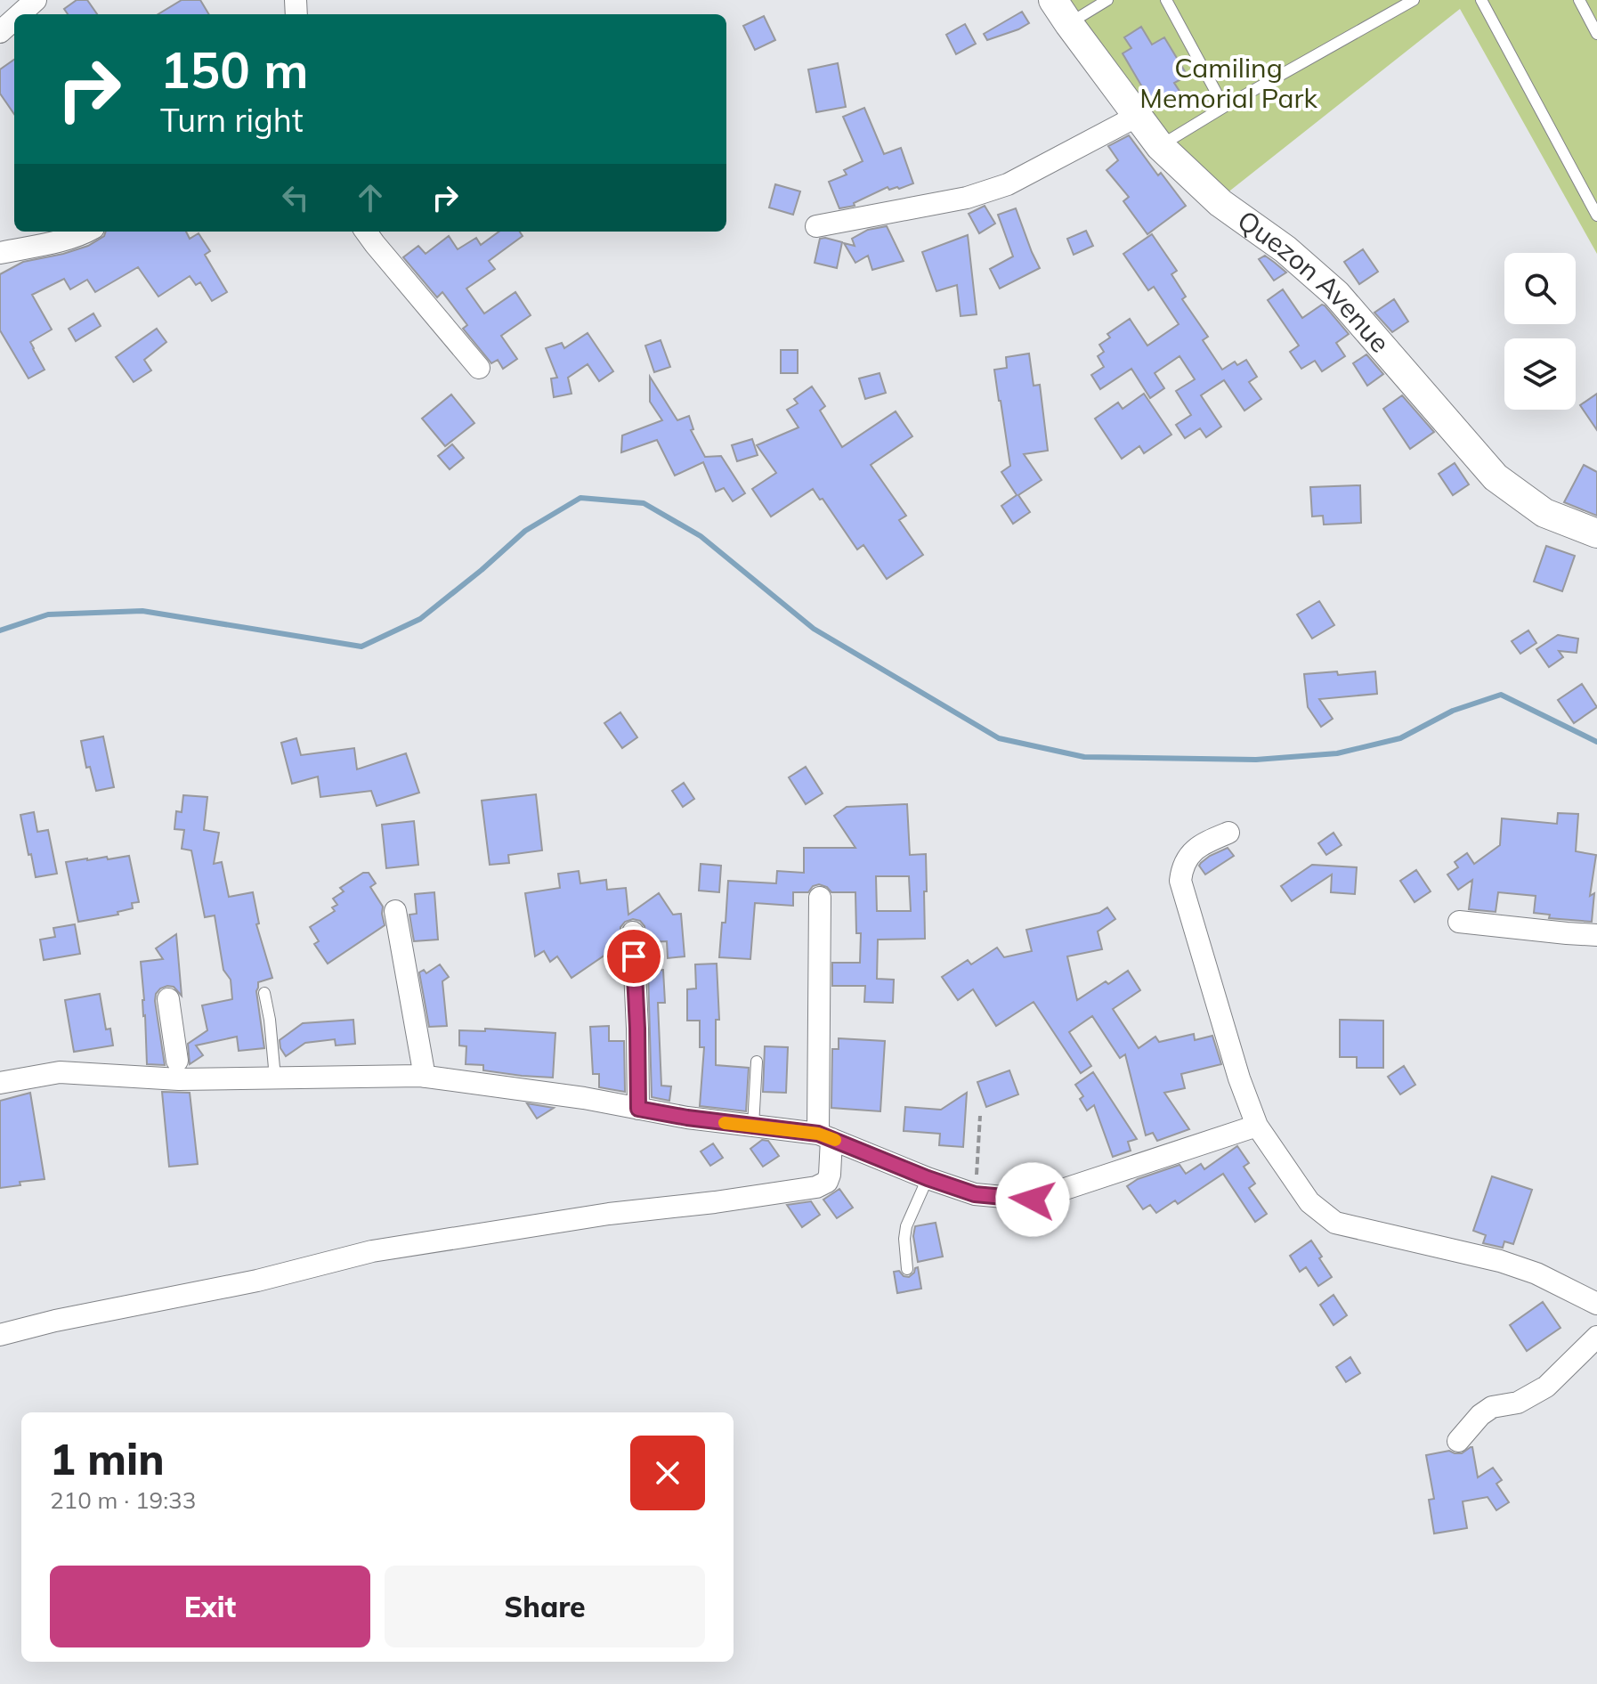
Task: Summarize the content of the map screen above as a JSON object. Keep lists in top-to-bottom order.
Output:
{
  "streets": {
    "street": ["Quezon Avenue"]
  },
  "parks": ["Camiling Memorial Park"],
  "page": {
    "turn": ["150 m", "Turn right"],
    "heading": ["1 min", "210 m · 19:33"],
    "buttons": ["Exit", "Share"]
  }
}
